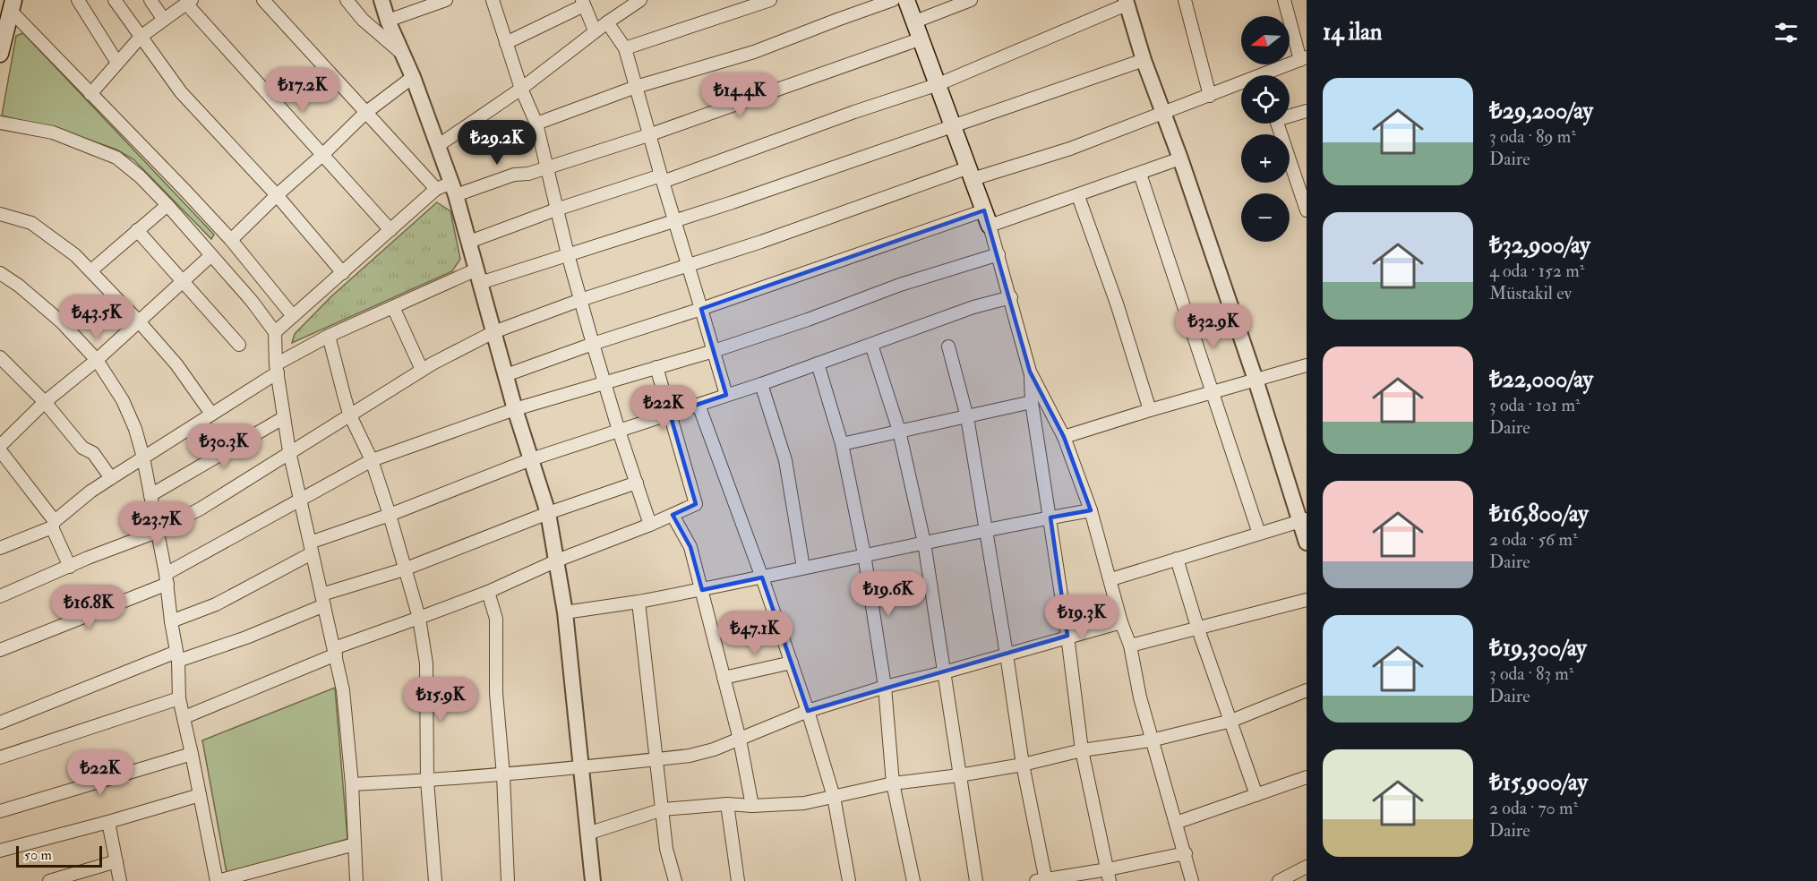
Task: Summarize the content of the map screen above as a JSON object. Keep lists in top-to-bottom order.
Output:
{
  "scale_bar": "50 m",
  "north": "left",
  "page": {
    "heading": "14 ilan",
    "map_buttons": ["+", "−"],
    "list": [
      {
        "name": "₺29,200/ay",
        "note": "3 oda · 89 m² · Daire"
      },
      {
        "name": "₺32,900/ay",
        "note": "4 oda · 152 m² · Müstakil ev"
      },
      {
        "name": "₺22,000/ay",
        "note": "3 oda · 101 m² · Daire"
      },
      {
        "name": "₺16,800/ay",
        "note": "2 oda · 56 m² · Daire"
      },
      {
        "name": "₺19,300/ay",
        "note": "3 oda · 83 m² · Daire"
      },
      {
        "name": "₺15,900/ay",
        "note": "2 oda · 70 m² · Daire"
      }
    ],
    "price": [
      "₺17.2K",
      "₺14.4K",
      "₺29.2K",
      "₺43.5K",
      "₺32.9K",
      "₺22K",
      "₺30.3K",
      "₺23.7K",
      "₺19.6K",
      "₺16.8K",
      "₺19.3K",
      "₺47.1K",
      "₺15.9K",
      "₺22K"
    ],
    "scale": "50 m"
  }
}
